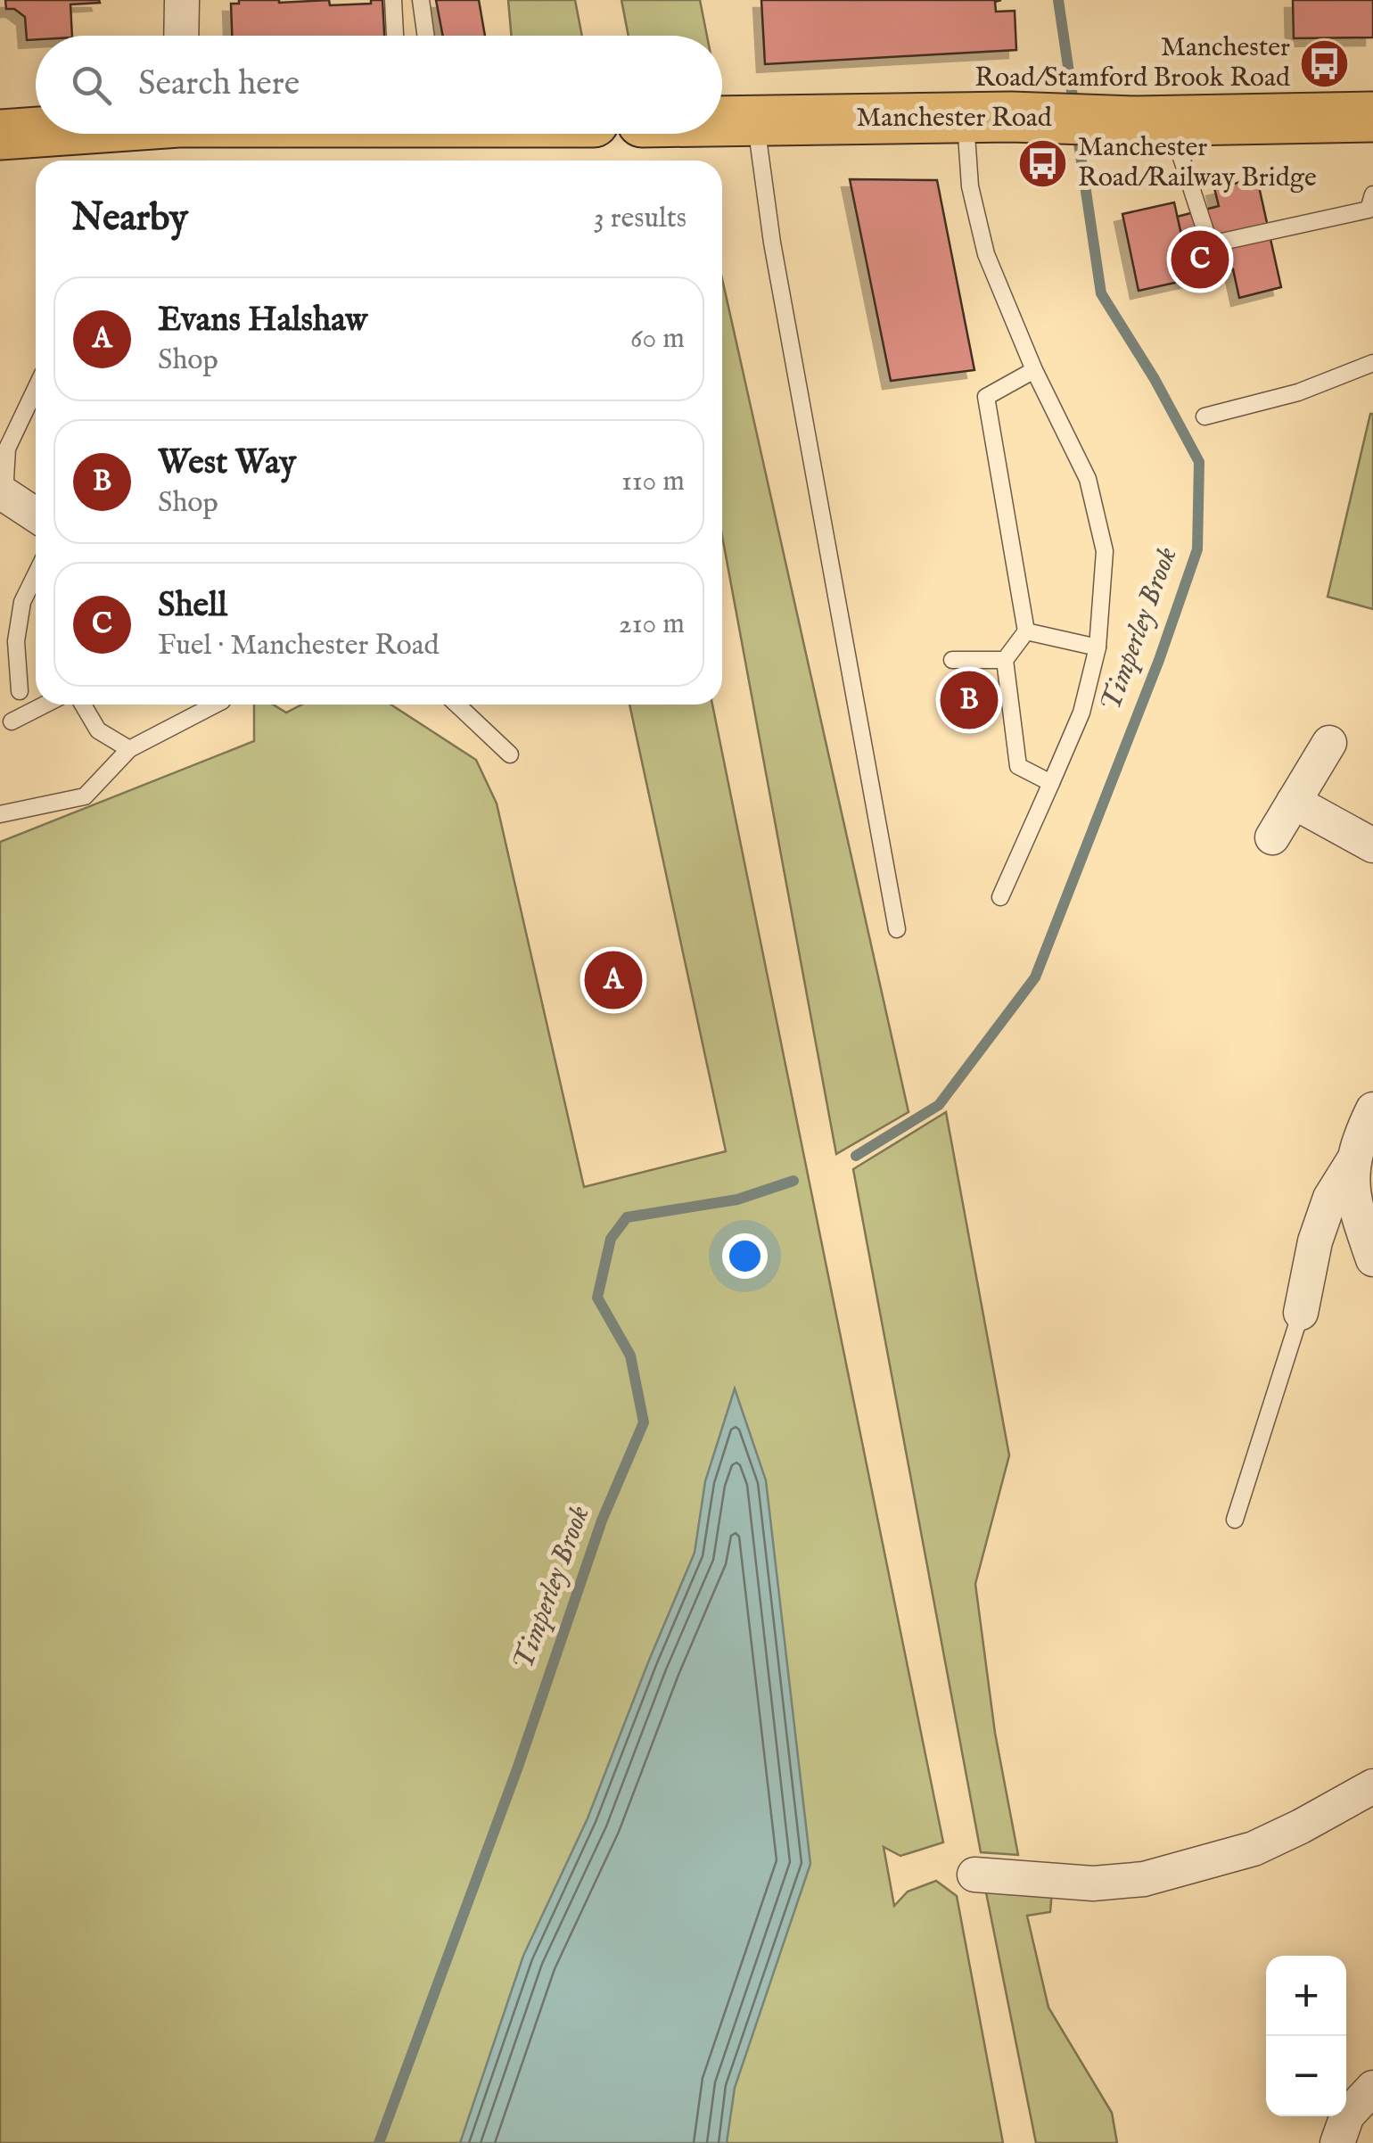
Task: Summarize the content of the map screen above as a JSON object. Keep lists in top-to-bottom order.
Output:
{
  "streets": {
    "highway": ["Manchester Road"]
  },
  "water": ["Timperley Brook"],
  "places": {
    "bus stop": ["Manchester Road/Stamford Brook Road", "Manchester Road/Railway Bridge"]
  },
  "page": {
    "search": "Search here",
    "heading": ["Nearby", "3 results"],
    "pins": ["C", "B", "A"],
    "list": [
      {
        "mark": "A",
        "name": "Evans Halshaw",
        "note": "Shop",
        "value": "60 m"
      },
      {
        "mark": "B",
        "name": "West Way",
        "note": "Shop",
        "value": "110 m"
      },
      {
        "mark": "C",
        "name": "Shell",
        "note": "Fuel · Manchester Road",
        "value": "210 m"
      }
    ],
    "map_buttons": ["+", "−"]
  }
}
